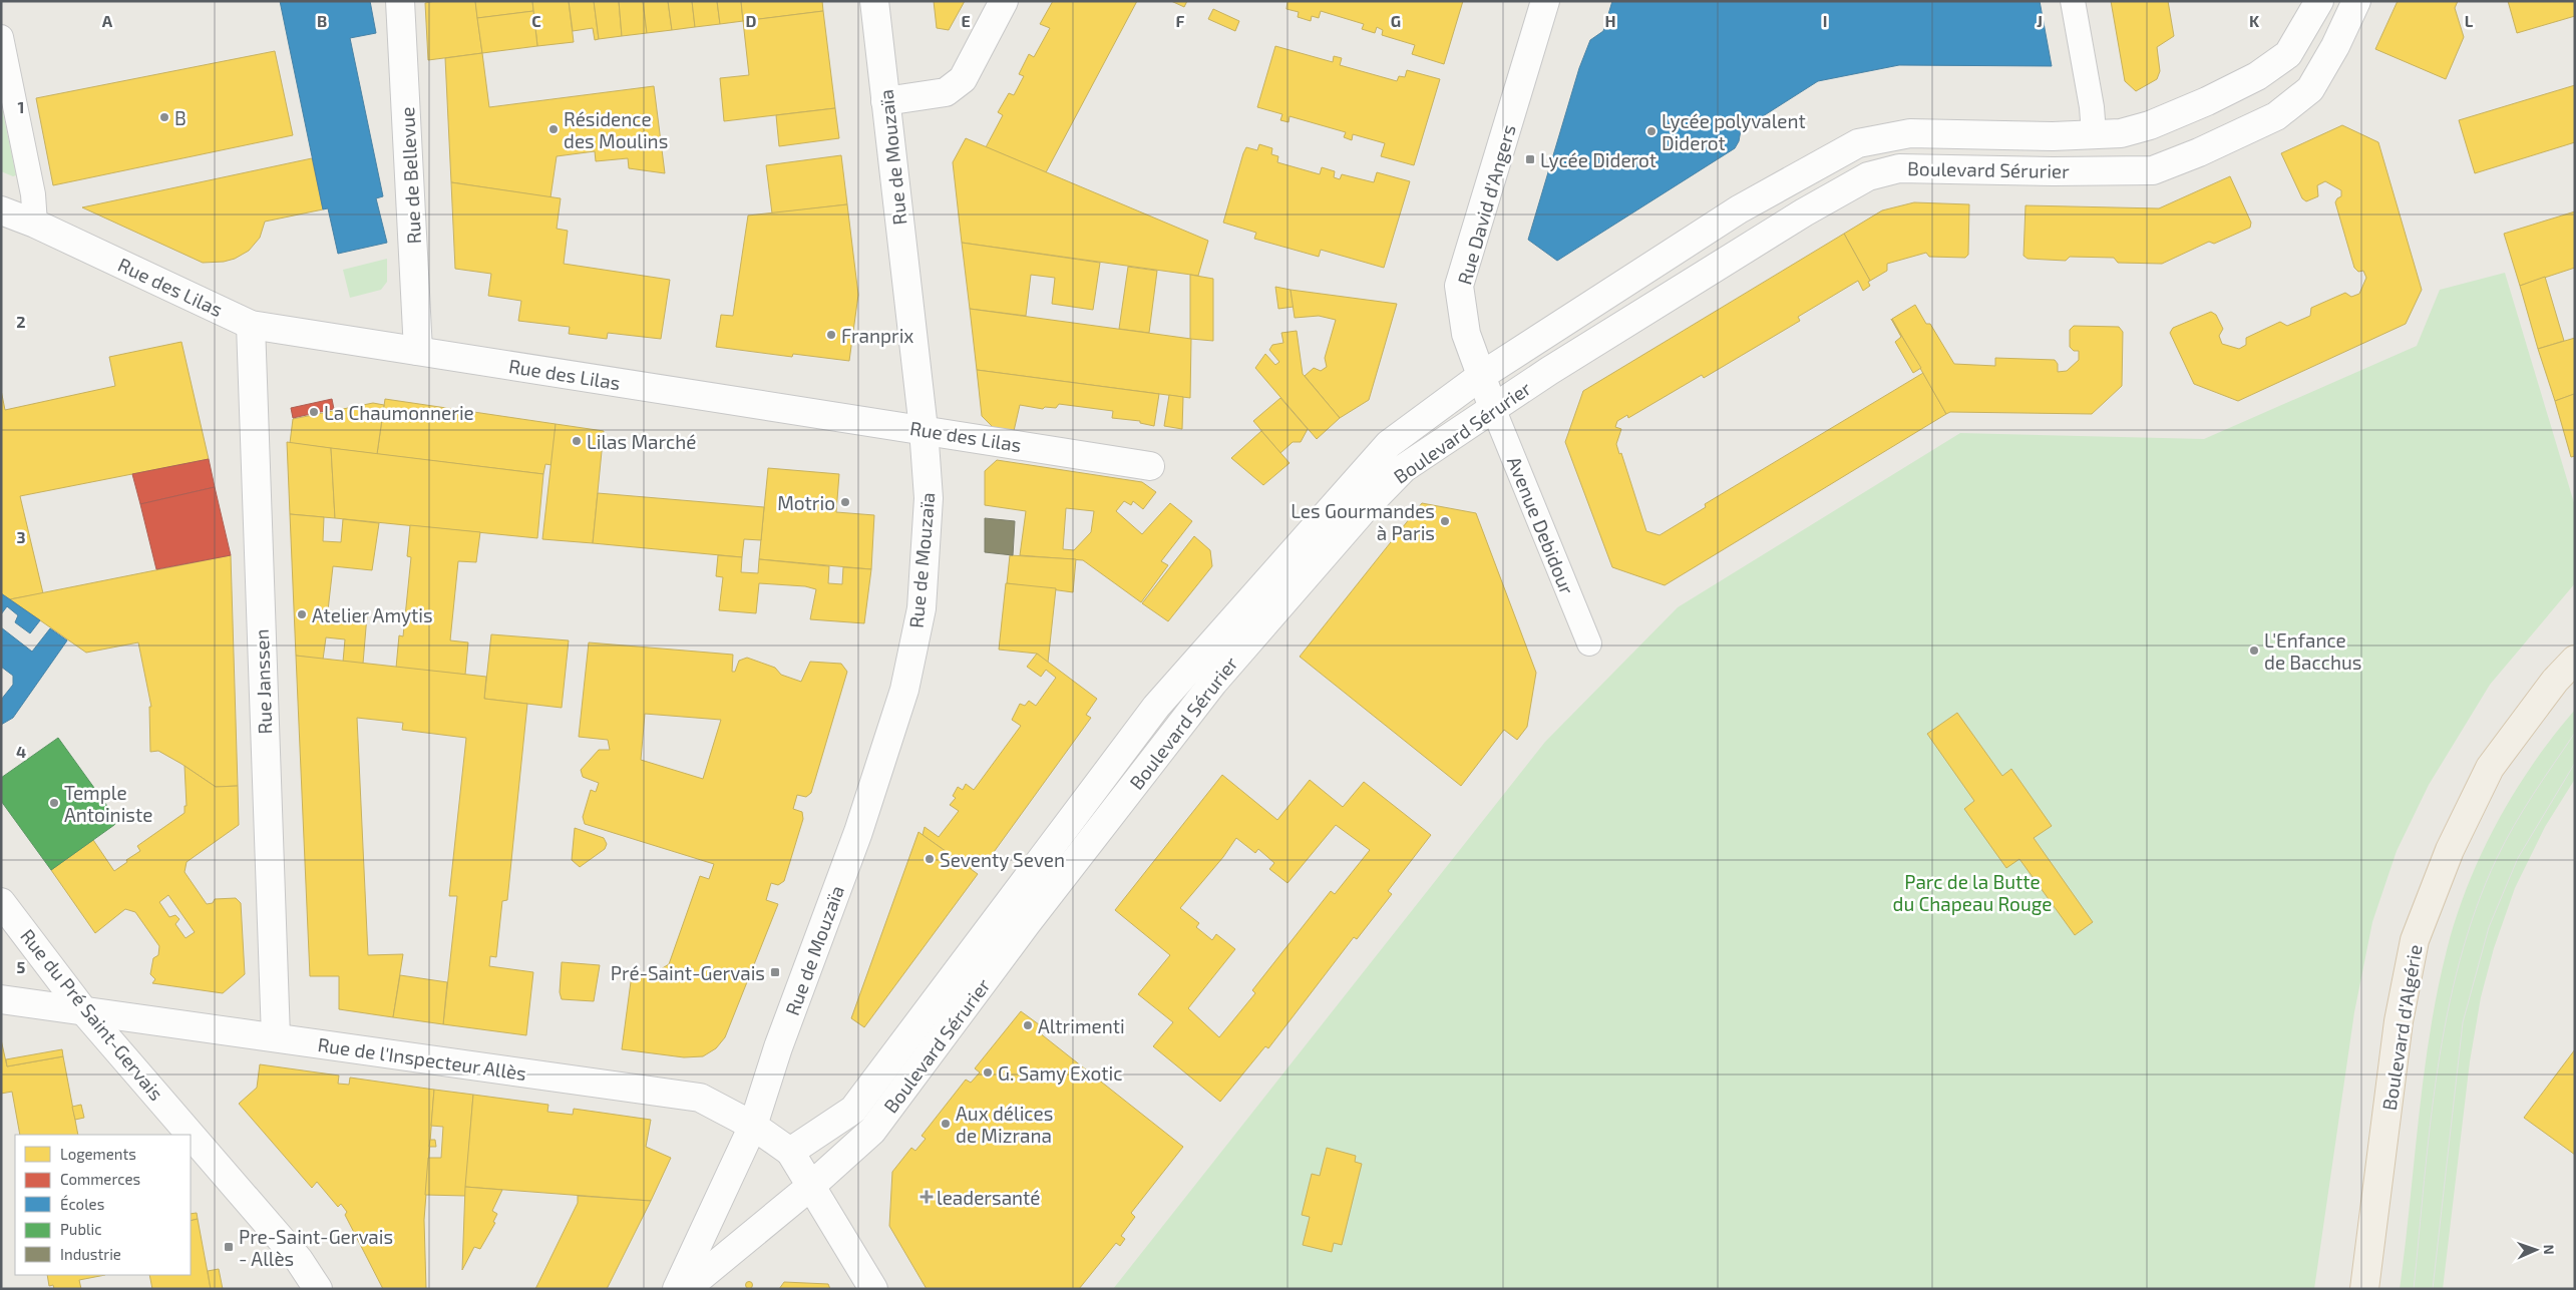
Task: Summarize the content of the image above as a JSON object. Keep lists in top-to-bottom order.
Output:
{
  "streets": {
    "main road": ["Boulevard d'Algérie"],
    "street": [
      "Rue de Mouzaïa",
      "Boulevard Sérurier",
      "Rue de Bellevue",
      "Rue David d'Angers",
      "Rue des Lilas",
      "Avenue Debidour",
      "Rue Janssen",
      "Rue du Pré Saint-Gervais",
      "Rue de l'Inspecteur Allès"
    ]
  },
  "crossings": [
    ["Rue de Mouzaïa", "Rue des Lilas"],
    ["Rue de Mouzaïa", "Rue de l'Inspecteur Allès"],
    ["Boulevard Sérurier", "Rue David d'Angers"],
    ["Boulevard Sérurier", "Avenue Debidour"],
    ["Boulevard Sérurier", "Rue de l'Inspecteur Allès"],
    ["Rue de Bellevue", "Rue des Lilas"],
    ["Rue David d'Angers", "Avenue Debidour"],
    ["Rue des Lilas", "Rue Janssen"],
    ["Rue Janssen", "Rue de l'Inspecteur Allès"],
    ["Rue du Pré Saint-Gervais", "Rue de l'Inspecteur Allès"]
  ],
  "parks": ["Parc de la Butte du Chapeau Rouge"],
  "places": {
    "other": [
      "B",
      "Résidence des Moulins",
      "Lycée polyvalent Diderot",
      "Franprix",
      "La Chaumonnerie",
      "Lilas Marché",
      "Motrio",
      "Les Gourmandes à Paris",
      "Atelier Amytis",
      "L'Enfance de Bacchus",
      "Temple Antoiniste",
      "Seventy Seven",
      "Altrimenti",
      "G. Samy Exotic",
      "Aux délices de Mizrana"
    ],
    "transit": ["Lycée Diderot", "Pré-Saint-Gervais", "Pre-Saint-Gervais - Allès"],
    "health": ["leadersanté"]
  },
  "legend": [
    "Logements",
    "Commerces",
    "Écoles",
    "Public",
    "Industrie"
  ],
  "north": "right",
  "grid": {
    "columns": [
      "A",
      "B",
      "C",
      "D",
      "E",
      "F",
      "G",
      "H",
      "I",
      "J",
      "K",
      "L"
    ],
    "rows": [
      "1",
      "2",
      "3",
      "4",
      "5"
    ]
  }
}
